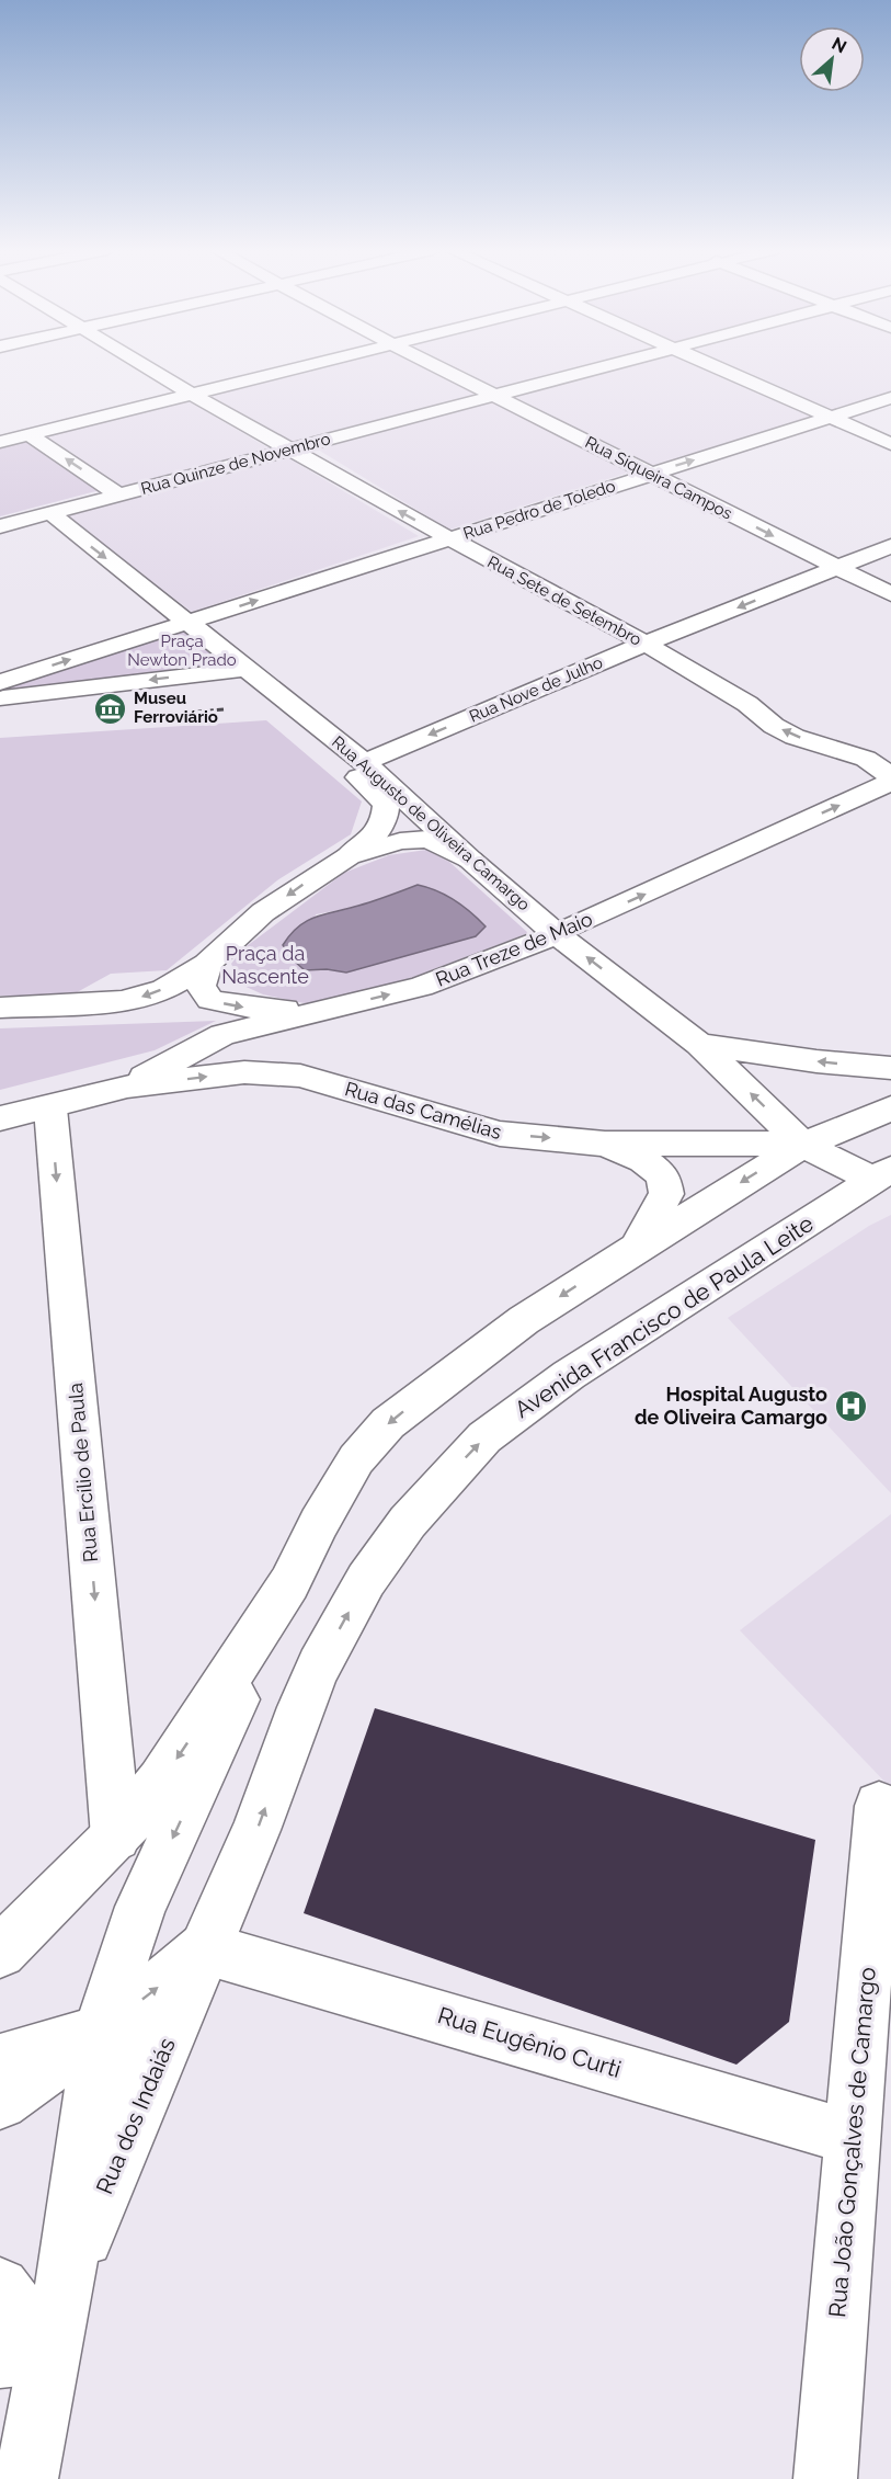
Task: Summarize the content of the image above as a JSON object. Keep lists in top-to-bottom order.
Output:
{
  "streets": {
    "street": [
      "Rua Quinze de Novembro",
      "Rua Siqueira Campos",
      "Rua Pedro de Toledo",
      "Rua Sete de Setembro",
      "Rua Nove de Julho",
      "Rua Augusto de Oliveira Camargo",
      "Rua Treze de Maio",
      "Rua das Camélias",
      "Avenida Francisco de Paula Leite",
      "Rua Ercílio de Paula",
      "Rua Eugênio Curti",
      "Rua dos Indaiás",
      "Rua João Gonçalves de Camargo"
    ]
  },
  "crossings": [
    ["Rua Quinze de Novembro", "Rua Siqueira Campos"],
    ["Rua Quinze de Novembro", "Rua Sete de Setembro"],
    ["Rua Quinze de Novembro", "Rua Augusto de Oliveira Camargo"],
    ["Rua Siqueira Campos", "Rua Pedro de Toledo"],
    ["Rua Siqueira Campos", "Rua Nove de Julho"],
    ["Rua Pedro de Toledo", "Rua Sete de Setembro"],
    ["Rua Pedro de Toledo", "Rua Augusto de Oliveira Camargo"],
    ["Rua Sete de Setembro", "Rua Nove de Julho"],
    ["Rua Nove de Julho", "Rua Augusto de Oliveira Camargo"],
    ["Rua Augusto de Oliveira Camargo", "Rua Treze de Maio"],
    ["Rua Augusto de Oliveira Camargo", "Rua das Camélias"],
    ["Rua Treze de Maio", "Rua das Camélias"],
    ["Rua das Camélias", "Rua Ercílio de Paula"],
    ["Avenida Francisco de Paula Leite", "Rua Eugênio Curti"],
    ["Avenida Francisco de Paula Leite", "Rua dos Indaiás"],
    ["Rua Eugênio Curti", "Rua dos Indaiás"],
    ["Rua Eugênio Curti", "Rua João Gonçalves de Camargo"]
  ],
  "one_way": ["Rua Nove de Julho", "Rua Ercílio de Paula"],
  "parks": ["Praça Newton Prado", "Praça da Nascente"],
  "places": {
    "museum": ["Museu Ferroviário"],
    "hospital": ["Hospital Augusto de Oliveira Camargo"]
  },
  "north": "top right"
}
